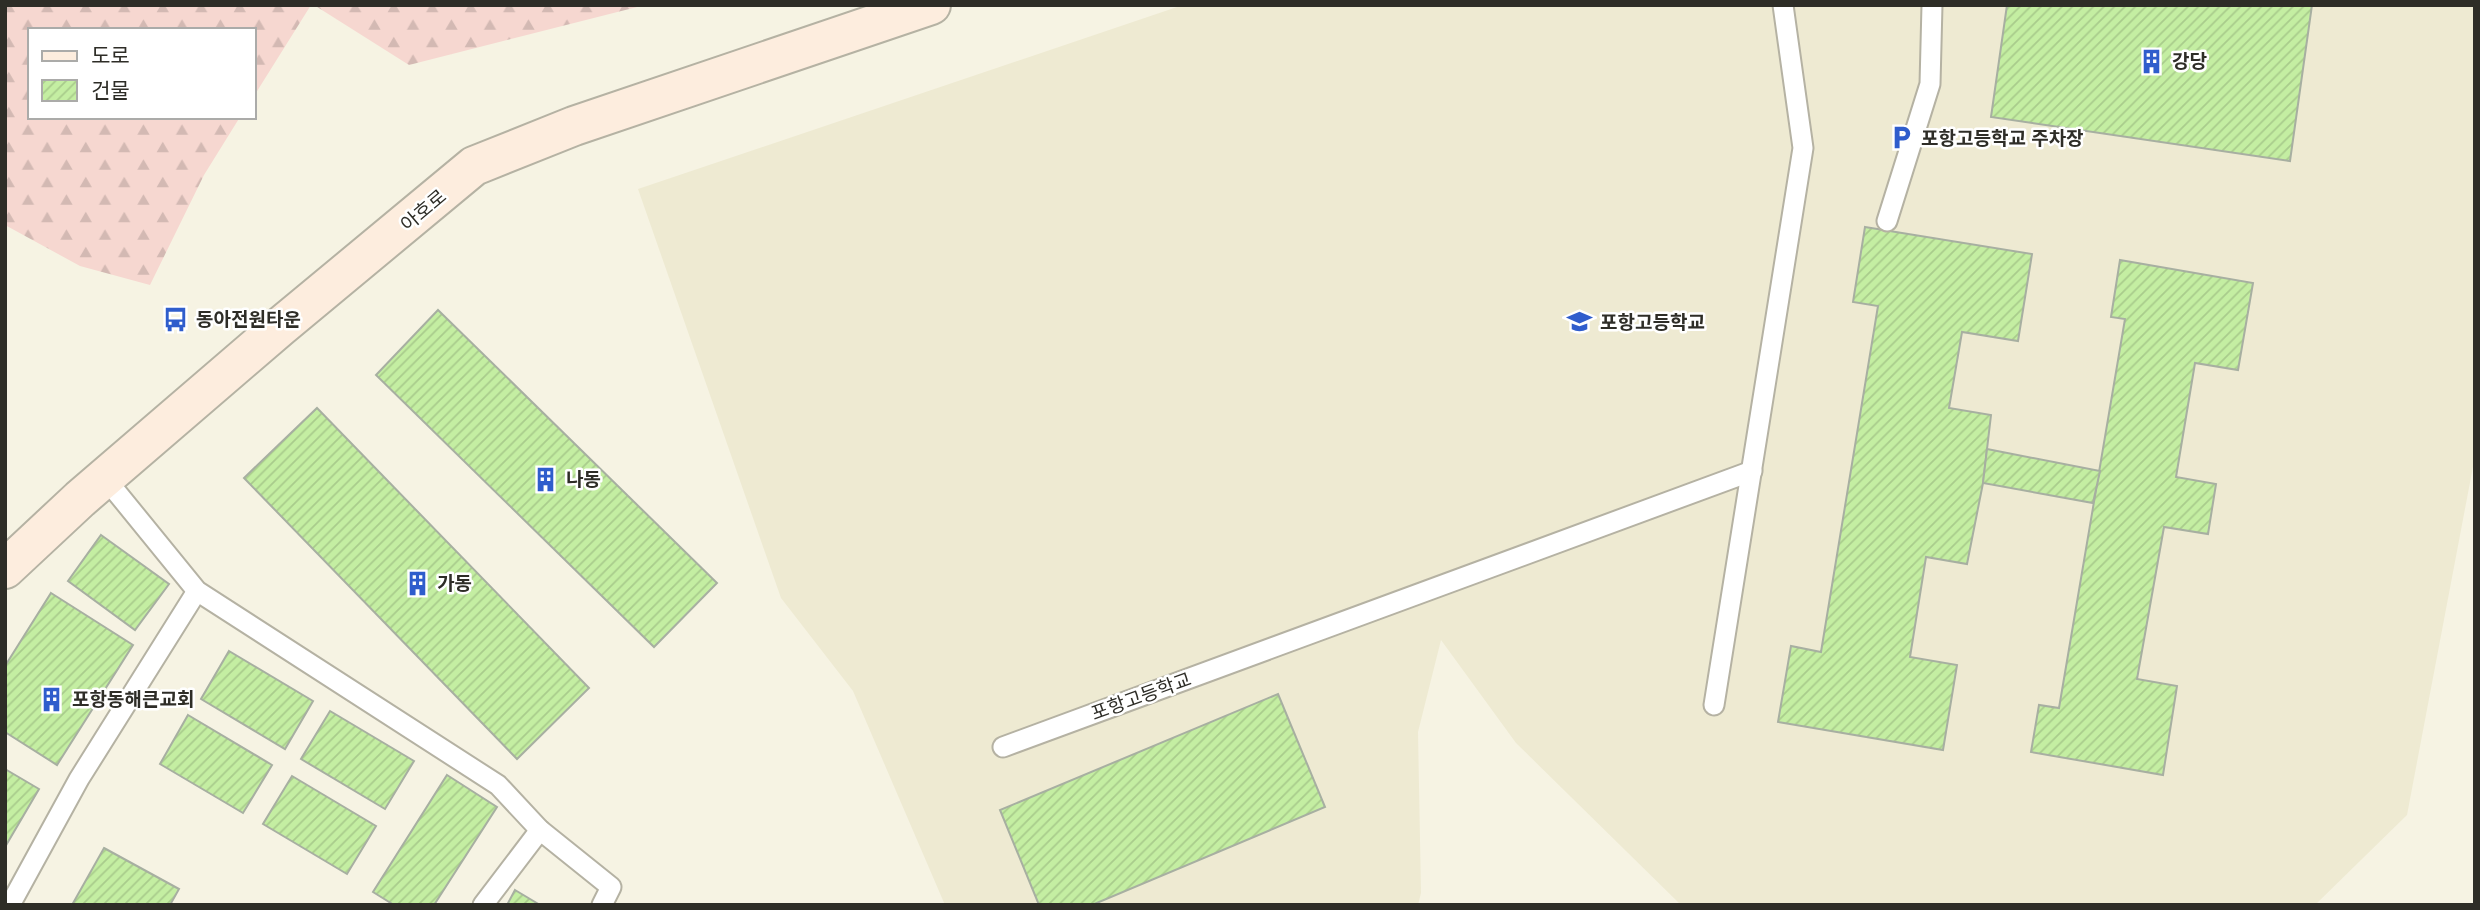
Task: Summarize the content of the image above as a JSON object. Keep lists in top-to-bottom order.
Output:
{
  "streets": {
    "main road": ["아호로"],
    "lane": ["포항고등학교"]
  },
  "places": {
    "building": [
      "강당",
      "나동",
      "가동",
      "포항동해큰교회"
    ],
    "parking": ["포항고등학교 주차장"],
    "bus stop": ["동아전원타운"],
    "school or university": ["포항고등학교"]
  },
  "legend": ["도로", "건물"]
}
